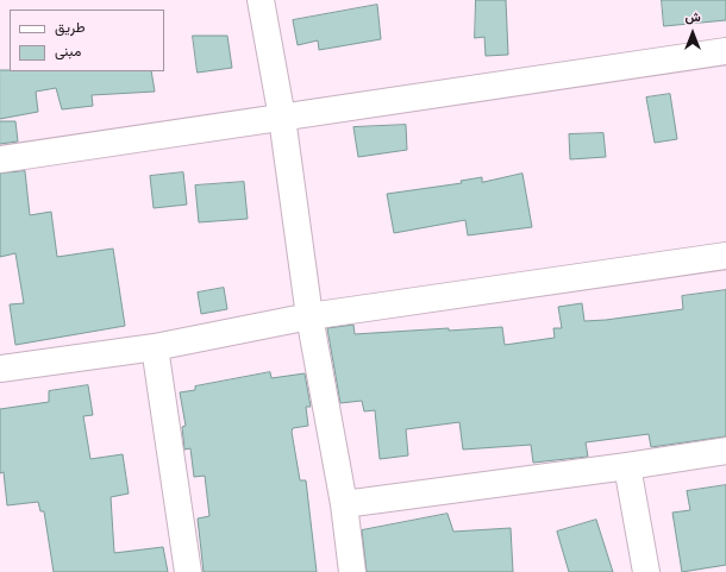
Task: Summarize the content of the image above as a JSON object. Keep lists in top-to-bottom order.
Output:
{
  "legend": ["طريق", "مبنى"],
  "north": "top"
}
